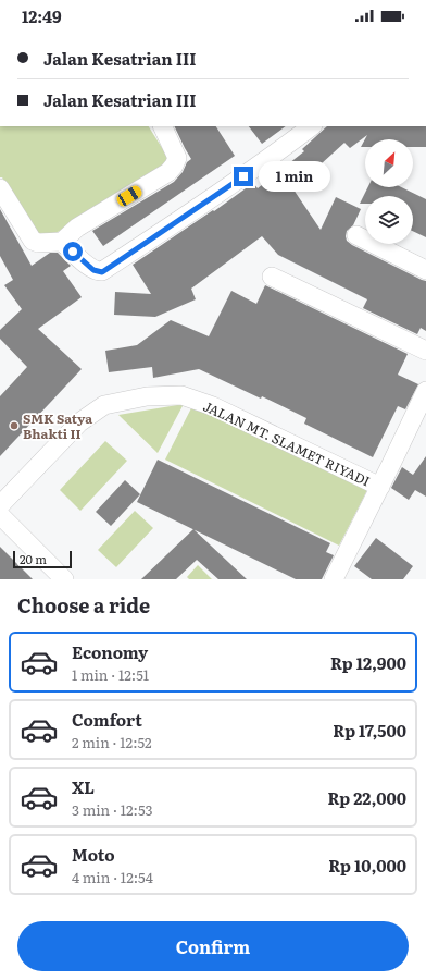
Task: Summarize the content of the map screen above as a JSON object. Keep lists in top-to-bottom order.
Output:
{
  "streets": {
    "street": ["JALAN MT. SLAMET RIYADI"]
  },
  "places": ["SMK Satya Bhakti II"],
  "scale_bar": "20 m",
  "north": "top right",
  "page": {
    "status": "12:49",
    "banner": ["Jalan Kesatrian III", "Jalan Kesatrian III"],
    "bubble": "1 min",
    "scale": "20 m",
    "heading": "Choose a ride",
    "list": [
      {
        "name": "Economy",
        "note": "1 min · 12:51",
        "value": "Rp 12,900"
      },
      {
        "name": "Comfort",
        "note": "2 min · 12:52",
        "value": "Rp 17,500"
      },
      {
        "name": "XL",
        "note": "3 min · 12:53",
        "value": "Rp 22,000"
      },
      {
        "name": "Moto",
        "note": "4 min · 12:54",
        "value": "Rp 10,000"
      }
    ],
    "buttons": "Confirm"
  }
}
